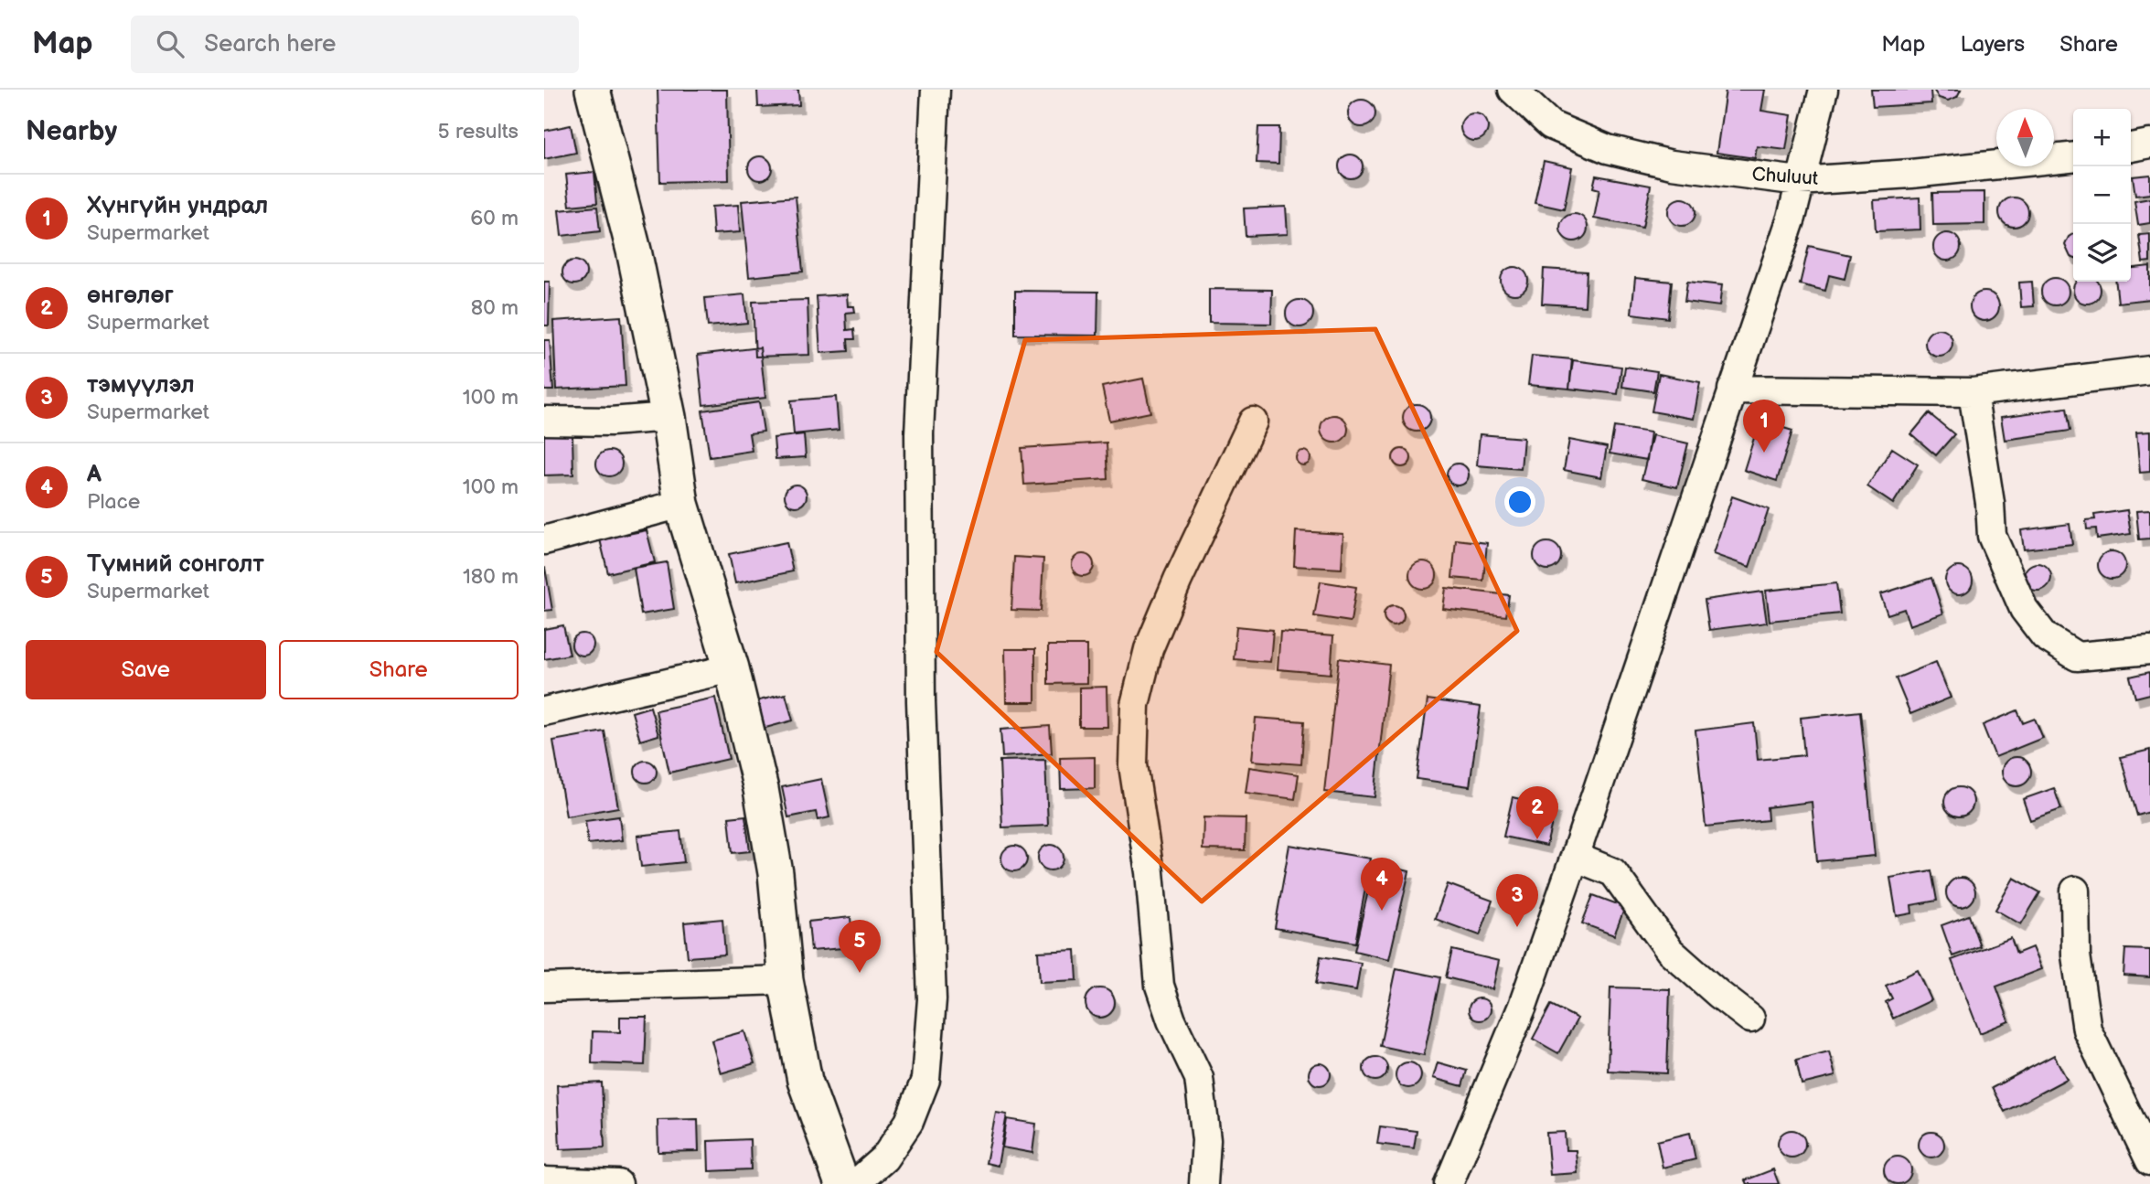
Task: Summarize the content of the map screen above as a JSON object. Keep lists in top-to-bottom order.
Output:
{
  "streets": {
    "street": ["Chuluut"]
  },
  "north": "top",
  "page": {
    "header": "Map",
    "search": "Search here",
    "nav": ["Map", "Layers", "Share"],
    "heading": ["Nearby", "5 results"],
    "map_buttons": ["+", "−"],
    "list": [
      {
        "mark": "1",
        "name": "Хүнгүйн ундрал",
        "note": "Supermarket",
        "value": "60 m"
      },
      {
        "mark": "2",
        "name": "өнгөлөг",
        "note": "Supermarket",
        "value": "80 m"
      },
      {
        "mark": "3",
        "name": "тэмүүлэл",
        "note": "Supermarket",
        "value": "100 m"
      },
      {
        "mark": "4",
        "name": "A",
        "note": "Place",
        "value": "100 m"
      },
      {
        "mark": "5",
        "name": "Түмний сонголт",
        "note": "Supermarket",
        "value": "180 m"
      }
    ],
    "pins": [
      "1",
      "2",
      "4",
      "3",
      "5"
    ],
    "buttons": ["Save", "Share"]
  }
}
